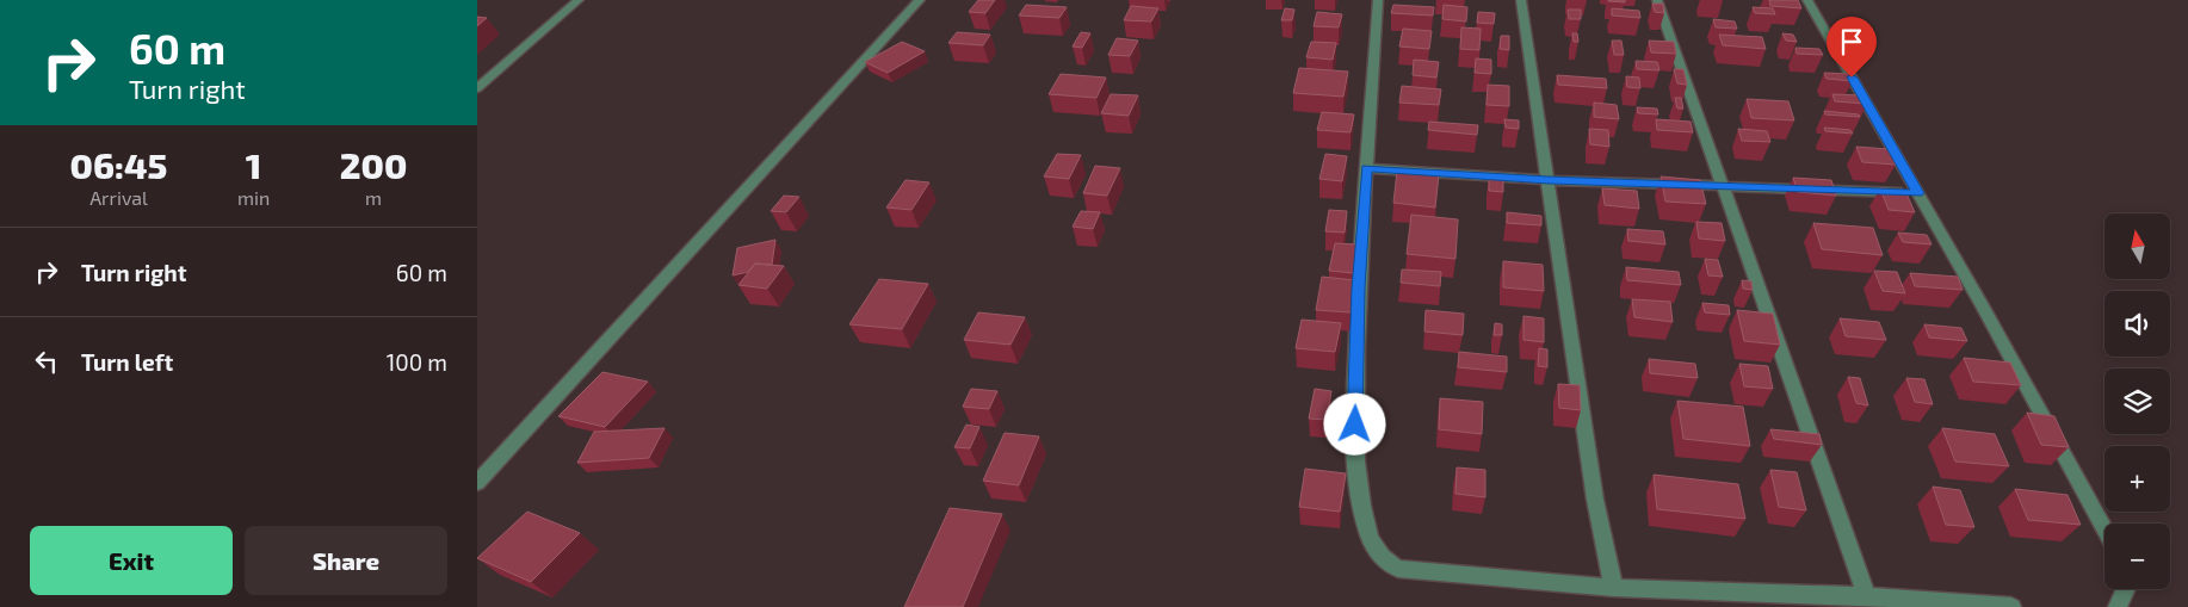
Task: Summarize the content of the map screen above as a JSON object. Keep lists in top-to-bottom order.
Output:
{
  "north": "top",
  "page": {
    "turn": ["60 m", "Turn right"],
    "eta": [
      "06:45",
      "Arrival",
      "1",
      "min",
      "200",
      "m"
    ],
    "map_buttons": ["+", "−"],
    "list": [
      {
        "name": "Turn right",
        "value": "60 m"
      },
      {
        "name": "Turn left",
        "value": "100 m"
      }
    ],
    "buttons": ["Exit", "Share"]
  }
}
